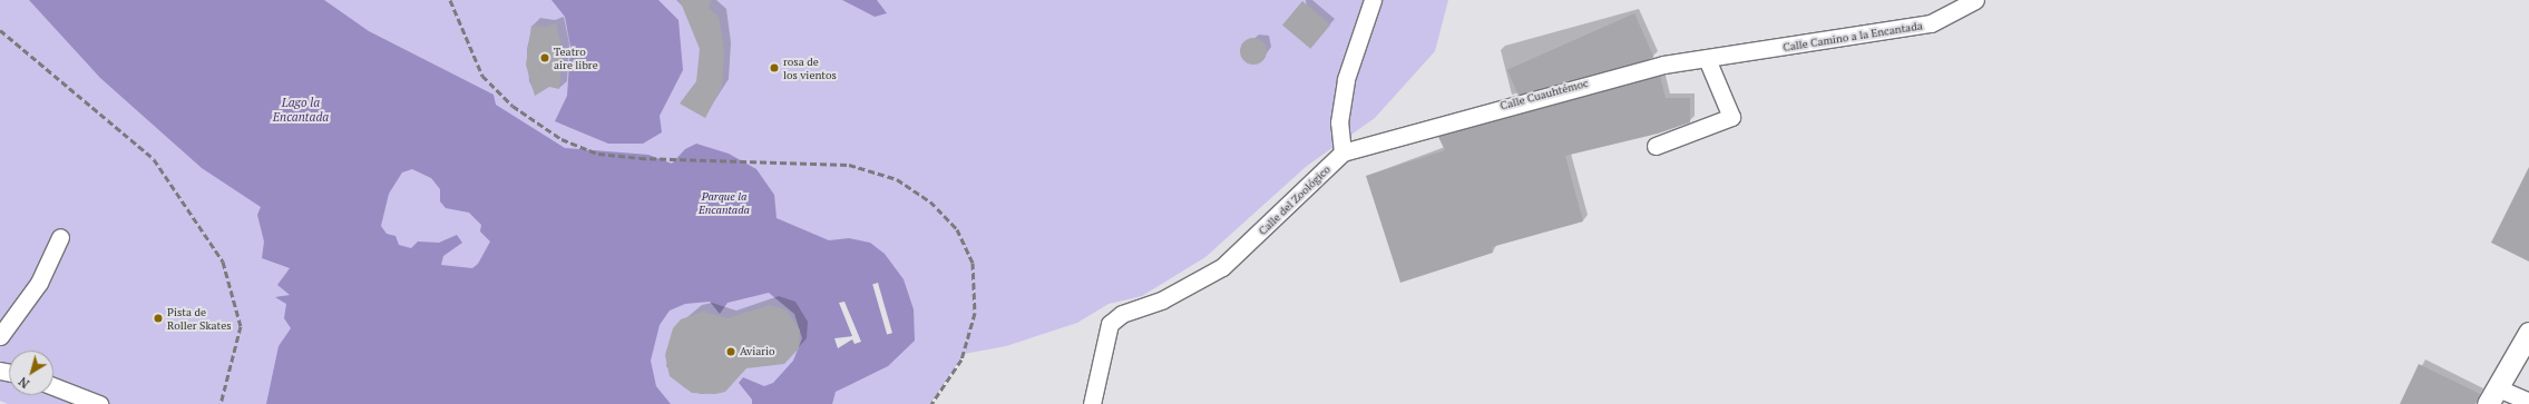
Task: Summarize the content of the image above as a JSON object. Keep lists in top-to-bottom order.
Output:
{
  "streets": {
    "street": ["Calle Camino a la Encantada", "Calle Cuauhtémoc", "Calle del Zoológico"]
  },
  "crossings": [
    ["Calle Camino a la Encantada", "Calle Cuauhtémoc"],
    ["Calle Cuauhtémoc", "Calle del Zoológico"]
  ],
  "water": ["Lago la Encantada"],
  "parks": ["Parque la Encantada"],
  "places": [
    "Teatro aire libre",
    "rosa de los vientos",
    "Pista de Roller Skates",
    "Aviario"
  ],
  "north": "bottom left"
}
